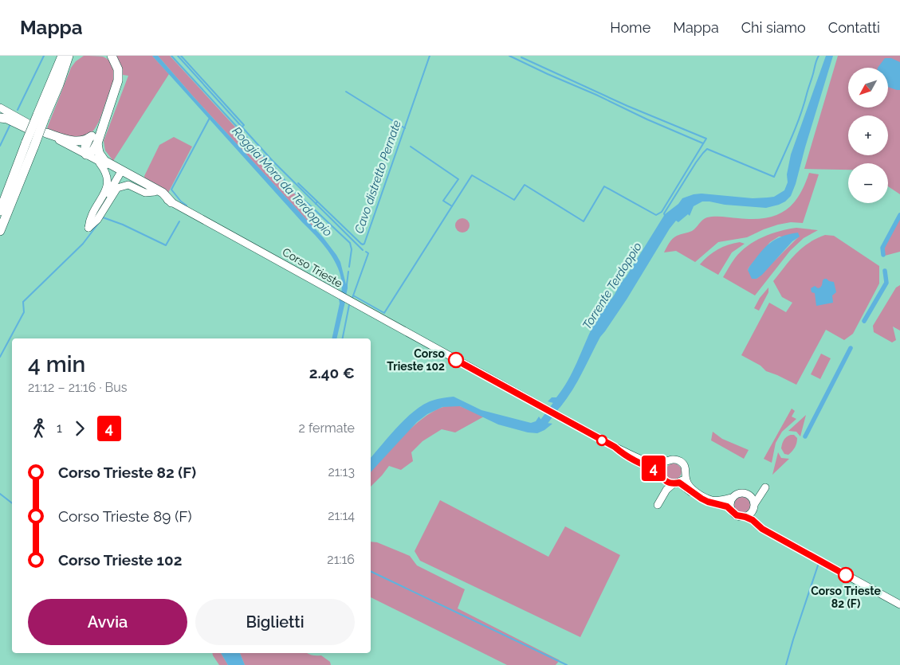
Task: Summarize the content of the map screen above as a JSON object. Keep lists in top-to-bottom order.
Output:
{
  "streets": {
    "main road": ["Corso Trieste"]
  },
  "water": ["Cavo distretto Pernate", "Roggia Mora da Terdoppio", "Torrente Terdoppio"],
  "places": ["Corso Trieste 102", "Corso Trieste 82 (F)"],
  "lines": ["bus line 4"],
  "north": "bottom left",
  "page": {
    "header": "Mappa",
    "nav": [
      "Home",
      "Mappa",
      "Chi siamo",
      "Contatti"
    ],
    "on_map": "4",
    "map_buttons": ["+", "−"],
    "heading": ["4 min", "21:12 – 21:16 · Bus", "2.40 €"],
    "legs": ["1", "4", "2 fermate"],
    "list": [
      {
        "name": "Corso Trieste 82 (F)",
        "value": "21:13"
      },
      {
        "name": "Corso Trieste 89 (F)",
        "value": "21:14"
      },
      {
        "name": "Corso Trieste 102",
        "value": "21:16"
      }
    ],
    "buttons": ["Avvia", "Biglietti"]
  }
}
